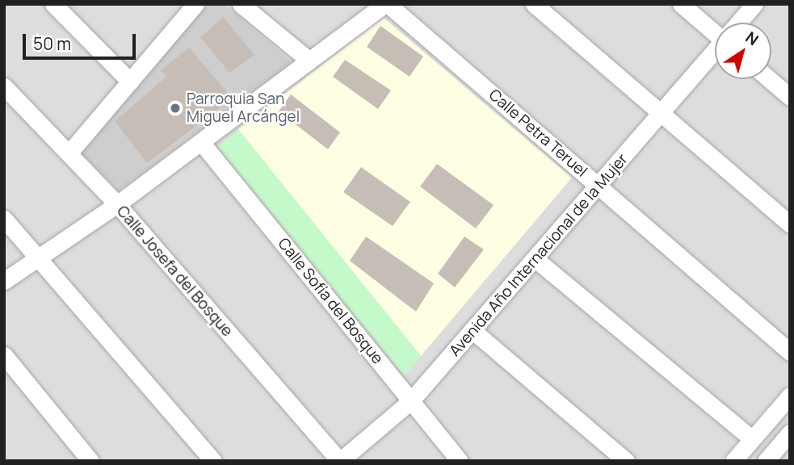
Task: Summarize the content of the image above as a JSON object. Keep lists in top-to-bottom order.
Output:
{
  "streets": {
    "street": [
      "Calle Petra Teruel",
      "Avenida Año Internacional de la Mujer",
      "Calle Josefa del Bosque",
      "Calle Sofía del Bosque"
    ]
  },
  "crossings": [
    ["Calle Petra Teruel", "Avenida Año Internacional de la Mujer"],
    ["Avenida Año Internacional de la Mujer", "Calle Josefa del Bosque"],
    ["Avenida Año Internacional de la Mujer", "Calle Sofía del Bosque"]
  ],
  "places": ["Parroquia San Miguel Arcángel"],
  "scale_bar": "50 m",
  "north": "top right"
}
